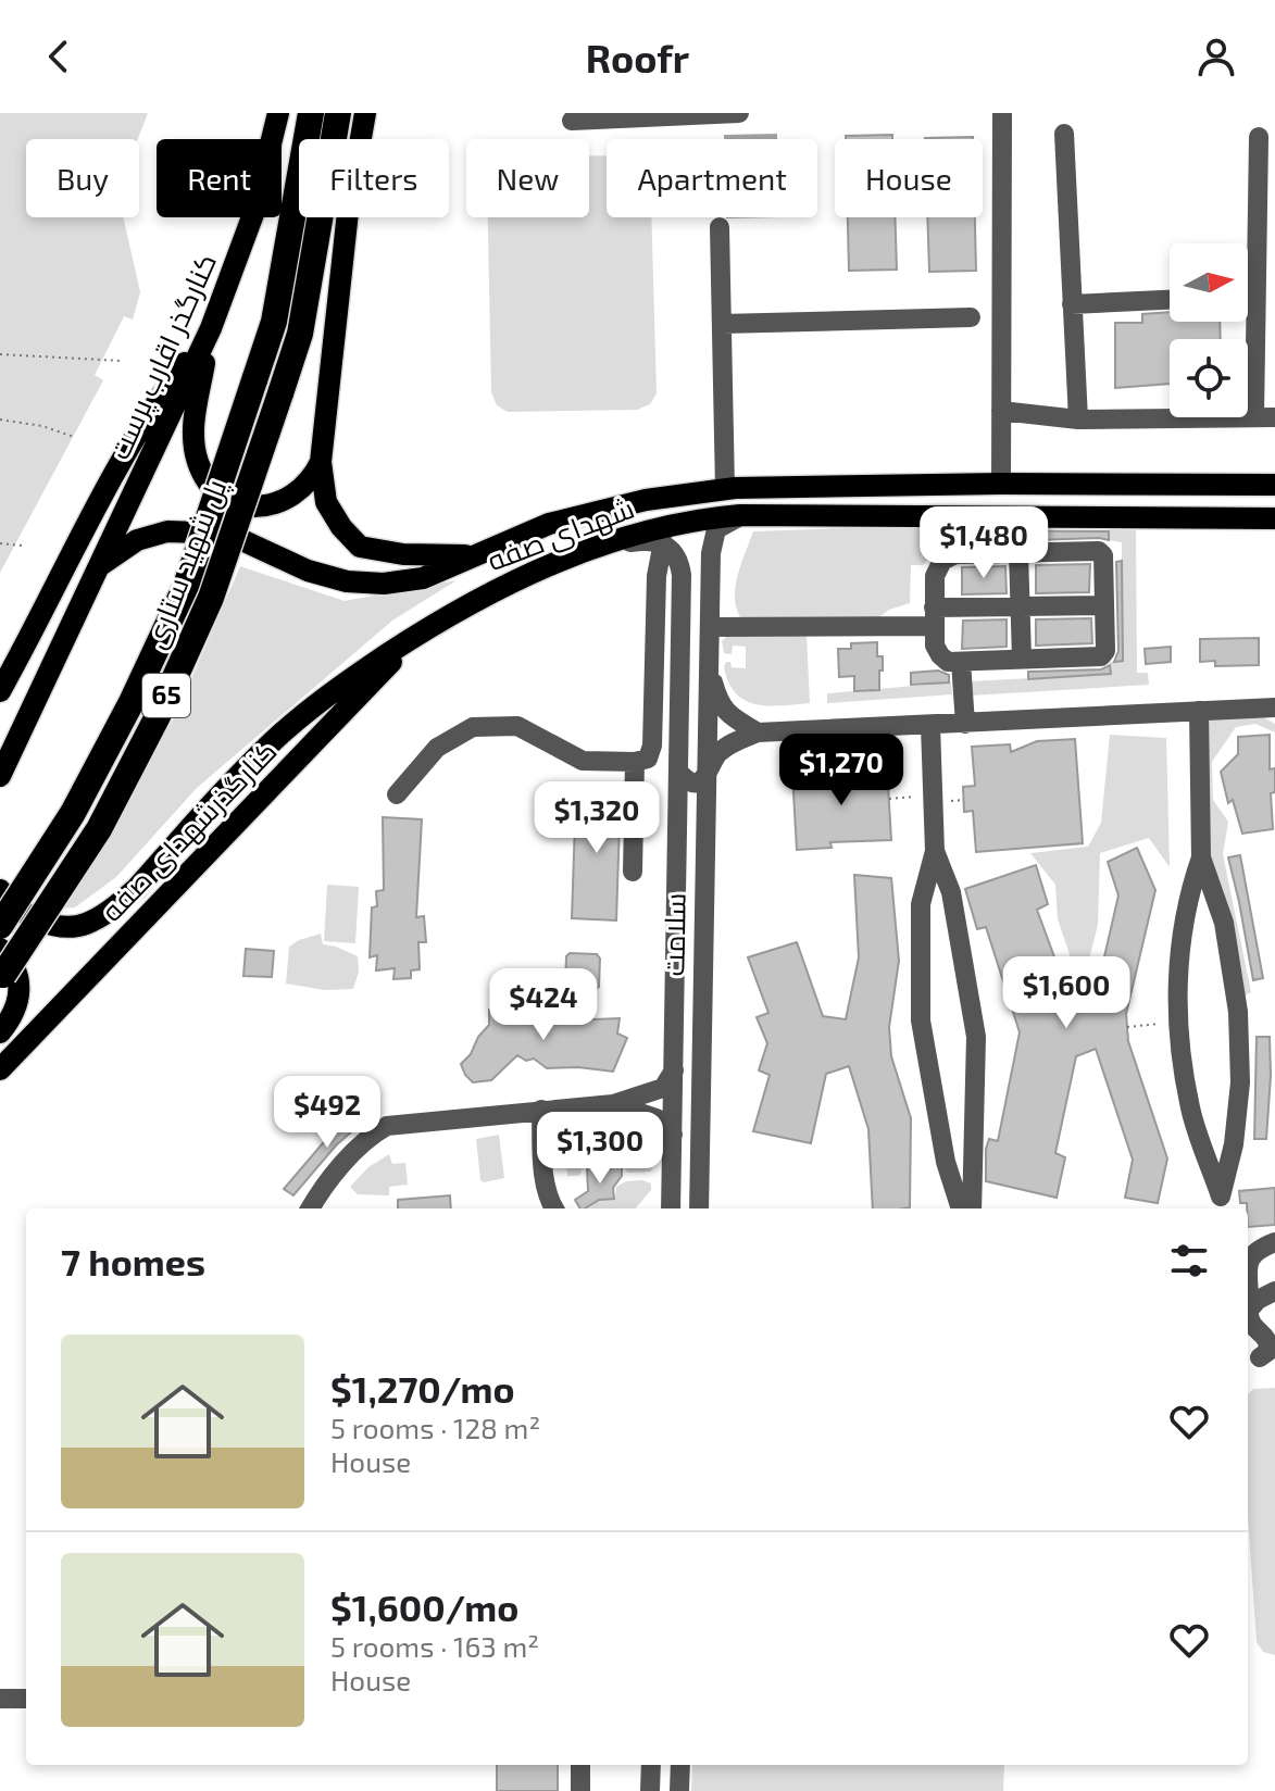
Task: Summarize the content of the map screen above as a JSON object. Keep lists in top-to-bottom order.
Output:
{
  "streets": {
    "highway": ["پل شهید ستاری", "65"],
    "main road": ["کنارگذر اقارب پرست", "شهدای صفه", "کنارگذرشهدای صفه"],
    "street": ["سلامت"]
  },
  "crossings": [
    ["کنارگذر اقارب پرست", "شهدای صفه"],
    ["شهدای صفه", "کنارگذرشهدای صفه"],
    ["شهدای صفه", "سلامت"]
  ],
  "north": "right",
  "page": {
    "header": "Roofr",
    "chip": [
      "Buy",
      "Rent",
      "Filters",
      "New",
      "Apartment",
      "House"
    ],
    "price": [
      "$1,480",
      "$1,270",
      "$1,320",
      "$1,600",
      "$424",
      "$492",
      "$1,300"
    ],
    "heading": "7 homes",
    "list": [
      {
        "name": "$1,270/mo",
        "note": "5 rooms · 128 m² · House"
      },
      {
        "name": "$1,600/mo",
        "note": "5 rooms · 163 m² · House"
      }
    ]
  }
}
